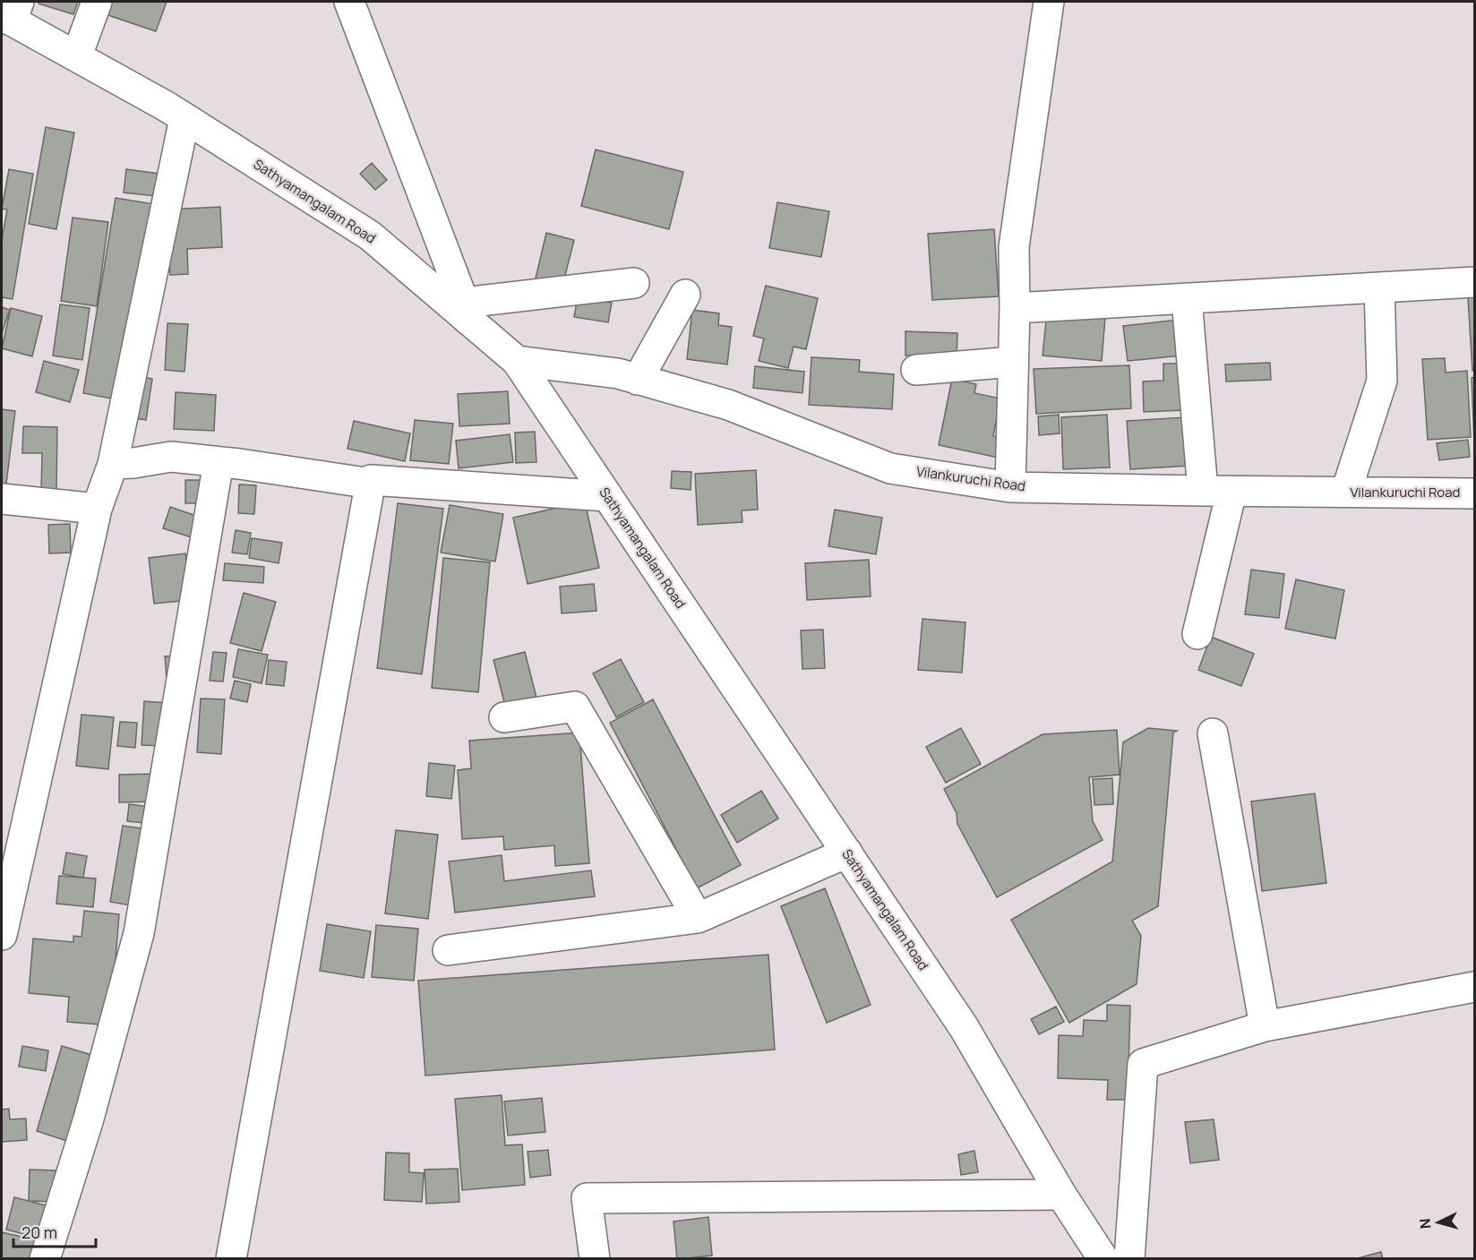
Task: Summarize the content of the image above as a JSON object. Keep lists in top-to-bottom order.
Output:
{
  "streets": {
    "main road": ["Sathyamangalam Road", "Vilankuruchi Road"]
  },
  "crossings": [
    ["Sathyamangalam Road", "Vilankuruchi Road"]
  ],
  "scale_bar": "20 m",
  "north": "left"
}
